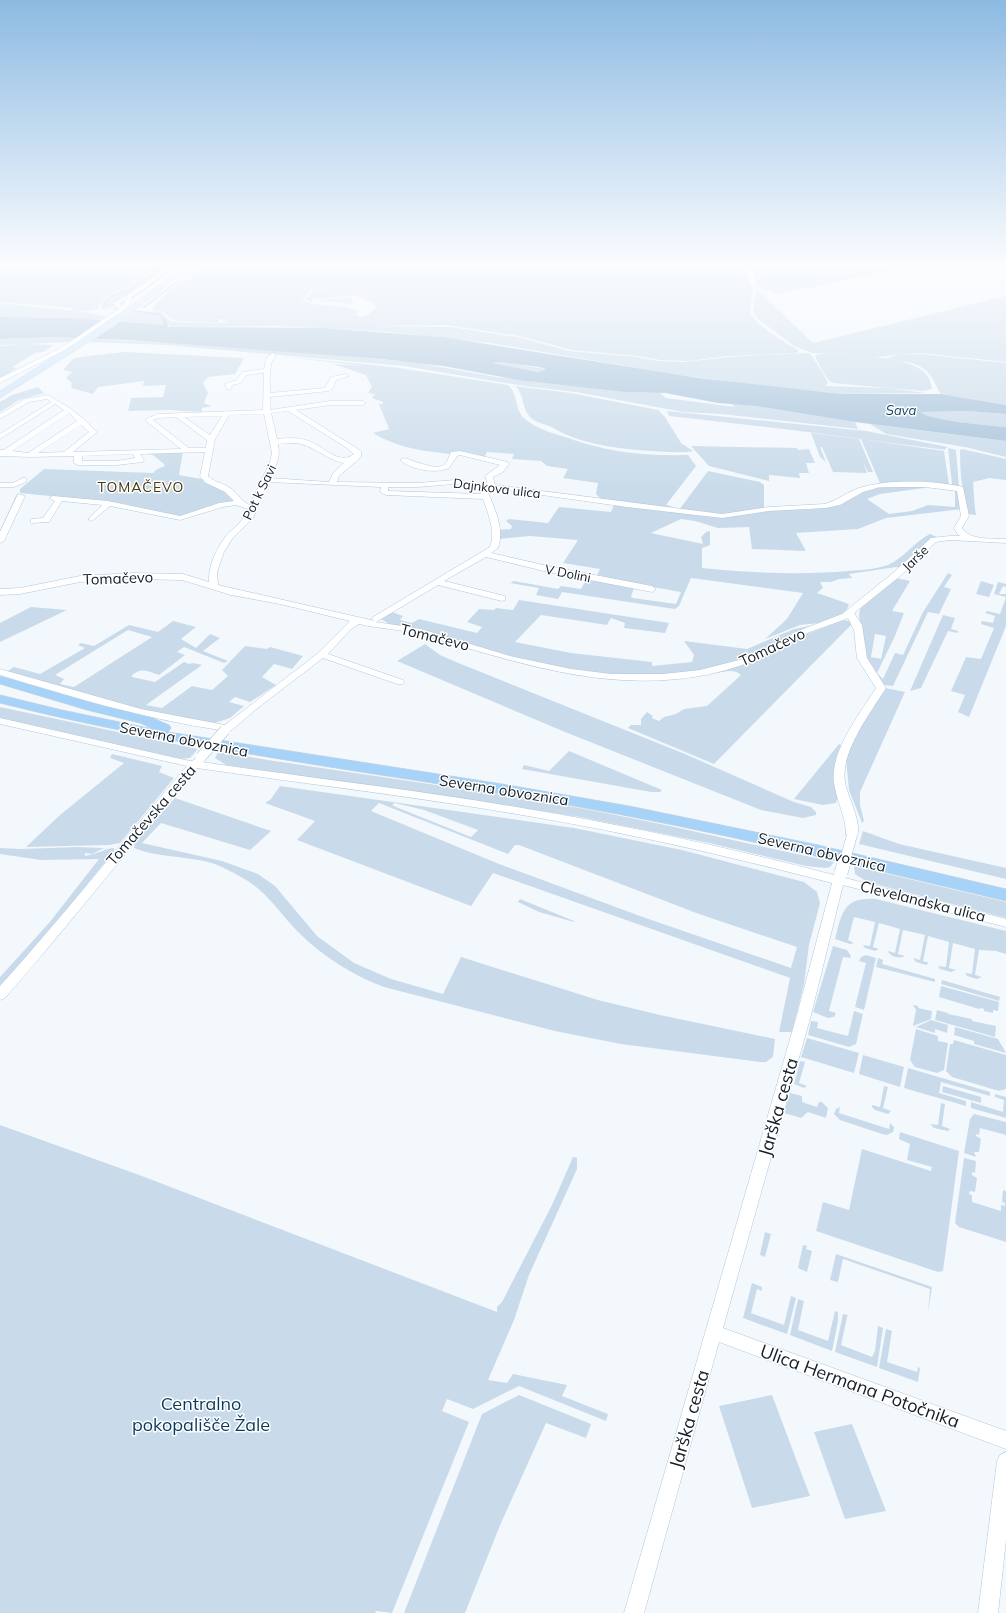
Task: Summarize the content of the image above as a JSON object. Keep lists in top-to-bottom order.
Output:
{
  "streets": {
    "highway": ["Severna obvoznica"],
    "street": [
      "Dajnkova ulica",
      "Pot k Savi",
      "Jarše",
      "V Dolini",
      "Tomačevo",
      "Tomačevska cesta",
      "Clevelandska ulica",
      "Jarška cesta",
      "Ulica Hermana Potočnika"
    ]
  },
  "crossings": [
    ["Dajnkova ulica", "Pot k Savi"],
    ["Dajnkova ulica", "Jarše"],
    ["Pot k Savi", "Tomačevo"],
    ["Jarše", "Tomačevo"],
    ["Jarše", "Jarška cesta"],
    ["Tomačevo", "Tomačevska cesta"],
    ["Tomačevo", "Jarška cesta"],
    ["Tomačevska cesta", "Clevelandska ulica"],
    ["Clevelandska ulica", "Jarška cesta"],
    ["Jarška cesta", "Ulica Hermana Potočnika"]
  ],
  "districts": ["TOMAČEVO"],
  "water": ["Sava"],
  "parks": ["Centralno pokopališče Žale"]
}
